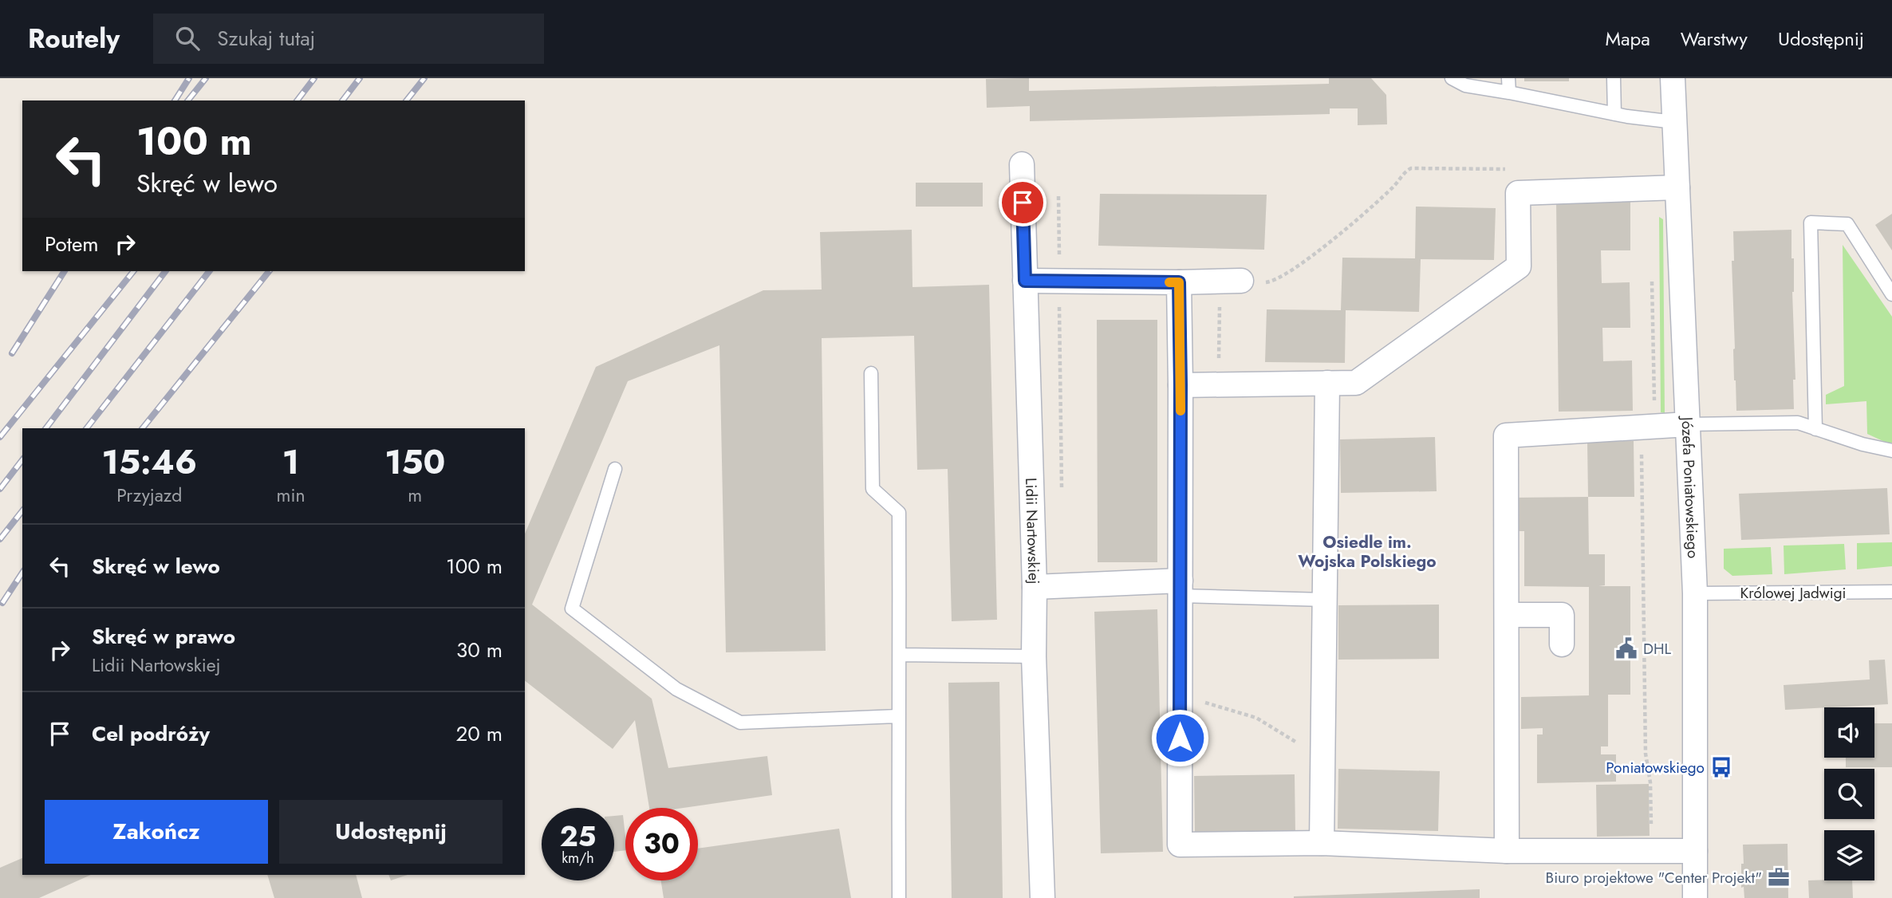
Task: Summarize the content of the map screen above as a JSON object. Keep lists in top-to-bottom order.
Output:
{
  "streets": {
    "street": ["Józefa Poniatowskiego", "Lidii Nartowskiej"],
    "lane": ["Królowej Jadwigi"]
  },
  "crossings": [
    ["Józefa Poniatowskiego", "Królowej Jadwigi"]
  ],
  "districts": ["Osiedle im. Wojska Polskiego"],
  "places": {
    "public building": ["DHL"],
    "bus stop": ["Poniatowskiego"],
    "office": ["Biuro projektowe \"Center Projekt\""]
  },
  "page": {
    "header": "Routely",
    "search": "Szukaj tutaj",
    "nav": ["Mapa", "Warstwy", "Udostępnij"],
    "turn": ["100 m", "Skręć w lewo"],
    "then": "Potem",
    "eta": [
      "15:46",
      "Przyjazd",
      "1",
      "min",
      "150",
      "m"
    ],
    "list": [
      {
        "name": "Skręć w lewo",
        "value": "100 m"
      },
      {
        "name": "Skręć w prawo",
        "note": "Lidii Nartowskiej",
        "value": "30 m"
      },
      {
        "name": "Cel podróży",
        "value": "20 m"
      }
    ],
    "buttons": ["Zakończ", "Udostępnij"],
    "speed": "25 km/h",
    "limit": "30"
  }
}
